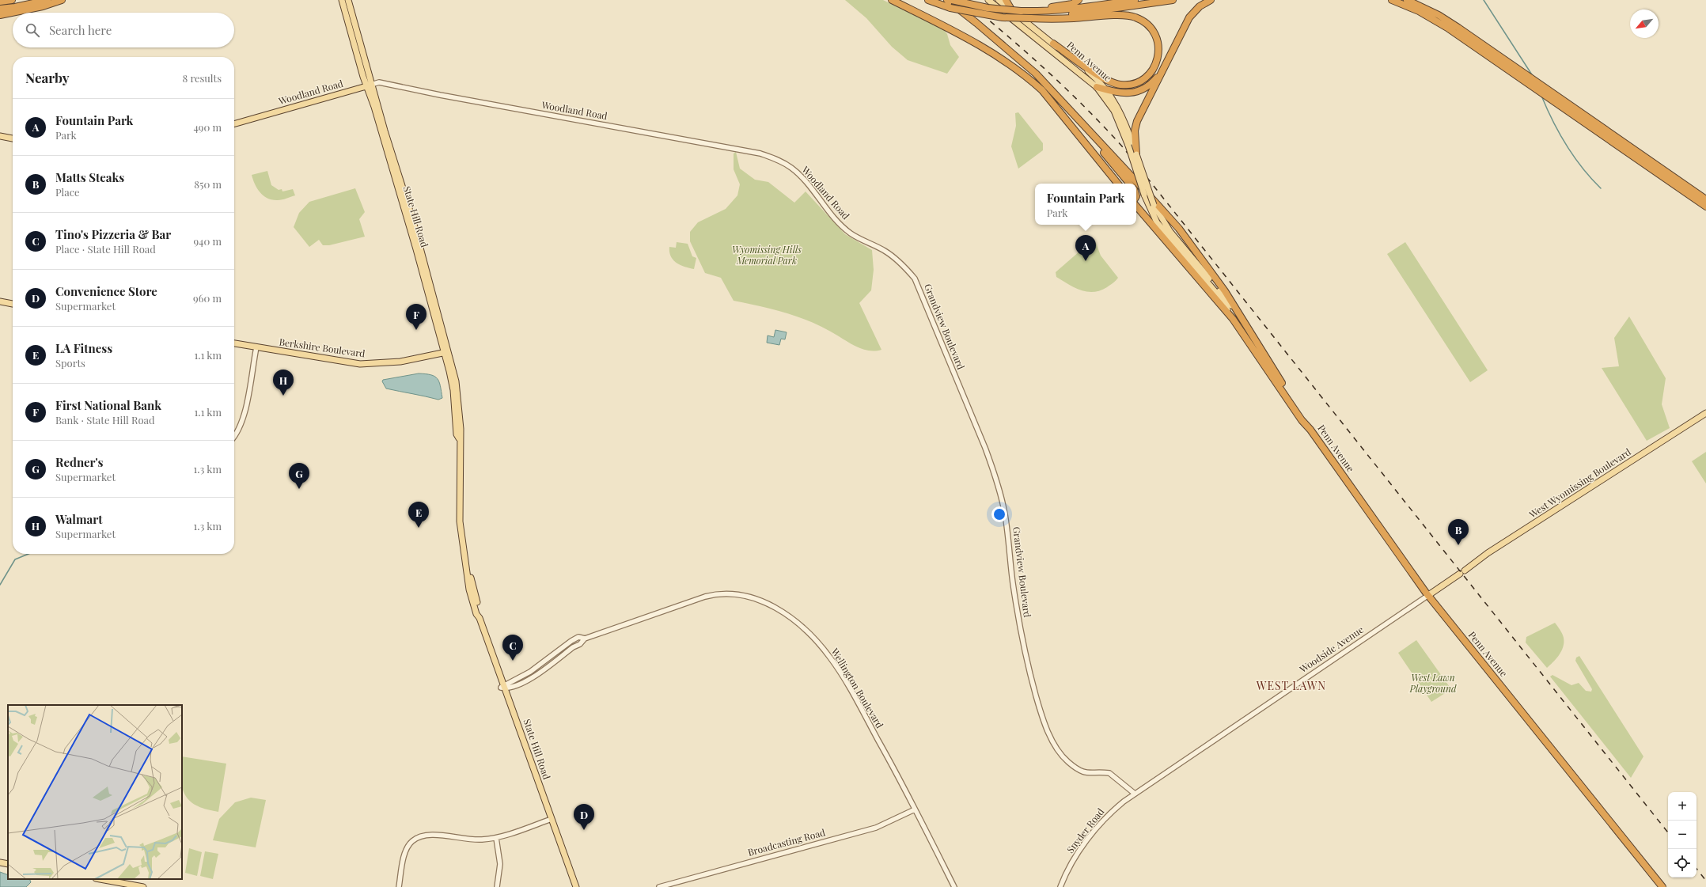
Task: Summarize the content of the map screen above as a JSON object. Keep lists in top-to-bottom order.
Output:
{
  "streets": {
    "highway": ["Penn Avenue"],
    "main road": [
      "Woodland Road",
      "State Hill Road",
      "Berkshire Boulevard",
      "West Wyomissing Boulevard",
      "Woodside Avenue"
    ],
    "street": [
      "Grandview Boulevard",
      "Wellington Boulevard",
      "Snyder Road",
      "Broadcasting Road"
    ]
  },
  "crossings": [
    ["Penn Avenue", "Woodside Avenue"],
    ["Woodland Road", "State Hill Road"],
    ["Woodland Road", "Grandview Boulevard"],
    ["State Hill Road", "Berkshire Boulevard"],
    ["State Hill Road", "Wellington Boulevard"],
    ["Grandview Boulevard", "Woodside Avenue"],
    ["Grandview Boulevard", "Snyder Road"],
    ["West Wyomissing Boulevard", "Woodside Avenue"],
    ["Woodside Avenue", "Snyder Road"],
    ["Wellington Boulevard", "Broadcasting Road"]
  ],
  "districts": ["WEST LAWN"],
  "parks": ["Wyomissing Hills Memorial Park", "West Lawn Playground"],
  "north": "bottom left",
  "page": {
    "search": "Search here",
    "heading": ["Nearby", "8 results"],
    "list": [
      {
        "mark": "A",
        "name": "Fountain Park",
        "note": "Park",
        "value": "490 m"
      },
      {
        "mark": "B",
        "name": "Matts Steaks",
        "note": "Place",
        "value": "850 m"
      },
      {
        "mark": "C",
        "name": "Tino's Pizzeria & Bar",
        "note": "Place · State Hill Road",
        "value": "940 m"
      },
      {
        "mark": "D",
        "name": "Convenience Store",
        "note": "Supermarket",
        "value": "960 m"
      },
      {
        "mark": "E",
        "name": "LA Fitness",
        "note": "Sports",
        "value": "1.1 km"
      },
      {
        "mark": "F",
        "name": "First National Bank",
        "note": "Bank · State Hill Road",
        "value": "1.1 km"
      },
      {
        "mark": "G",
        "name": "Redner's",
        "note": "Supermarket",
        "value": "1.3 km"
      },
      {
        "mark": "H",
        "name": "Walmart",
        "note": "Supermarket",
        "value": "1.3 km"
      }
    ],
    "popup": ["Fountain Park", "Park"],
    "pins": [
      "A",
      "F",
      "H",
      "G",
      "E",
      "B",
      "C",
      "D"
    ],
    "map_buttons": ["+", "−"]
  }
}
